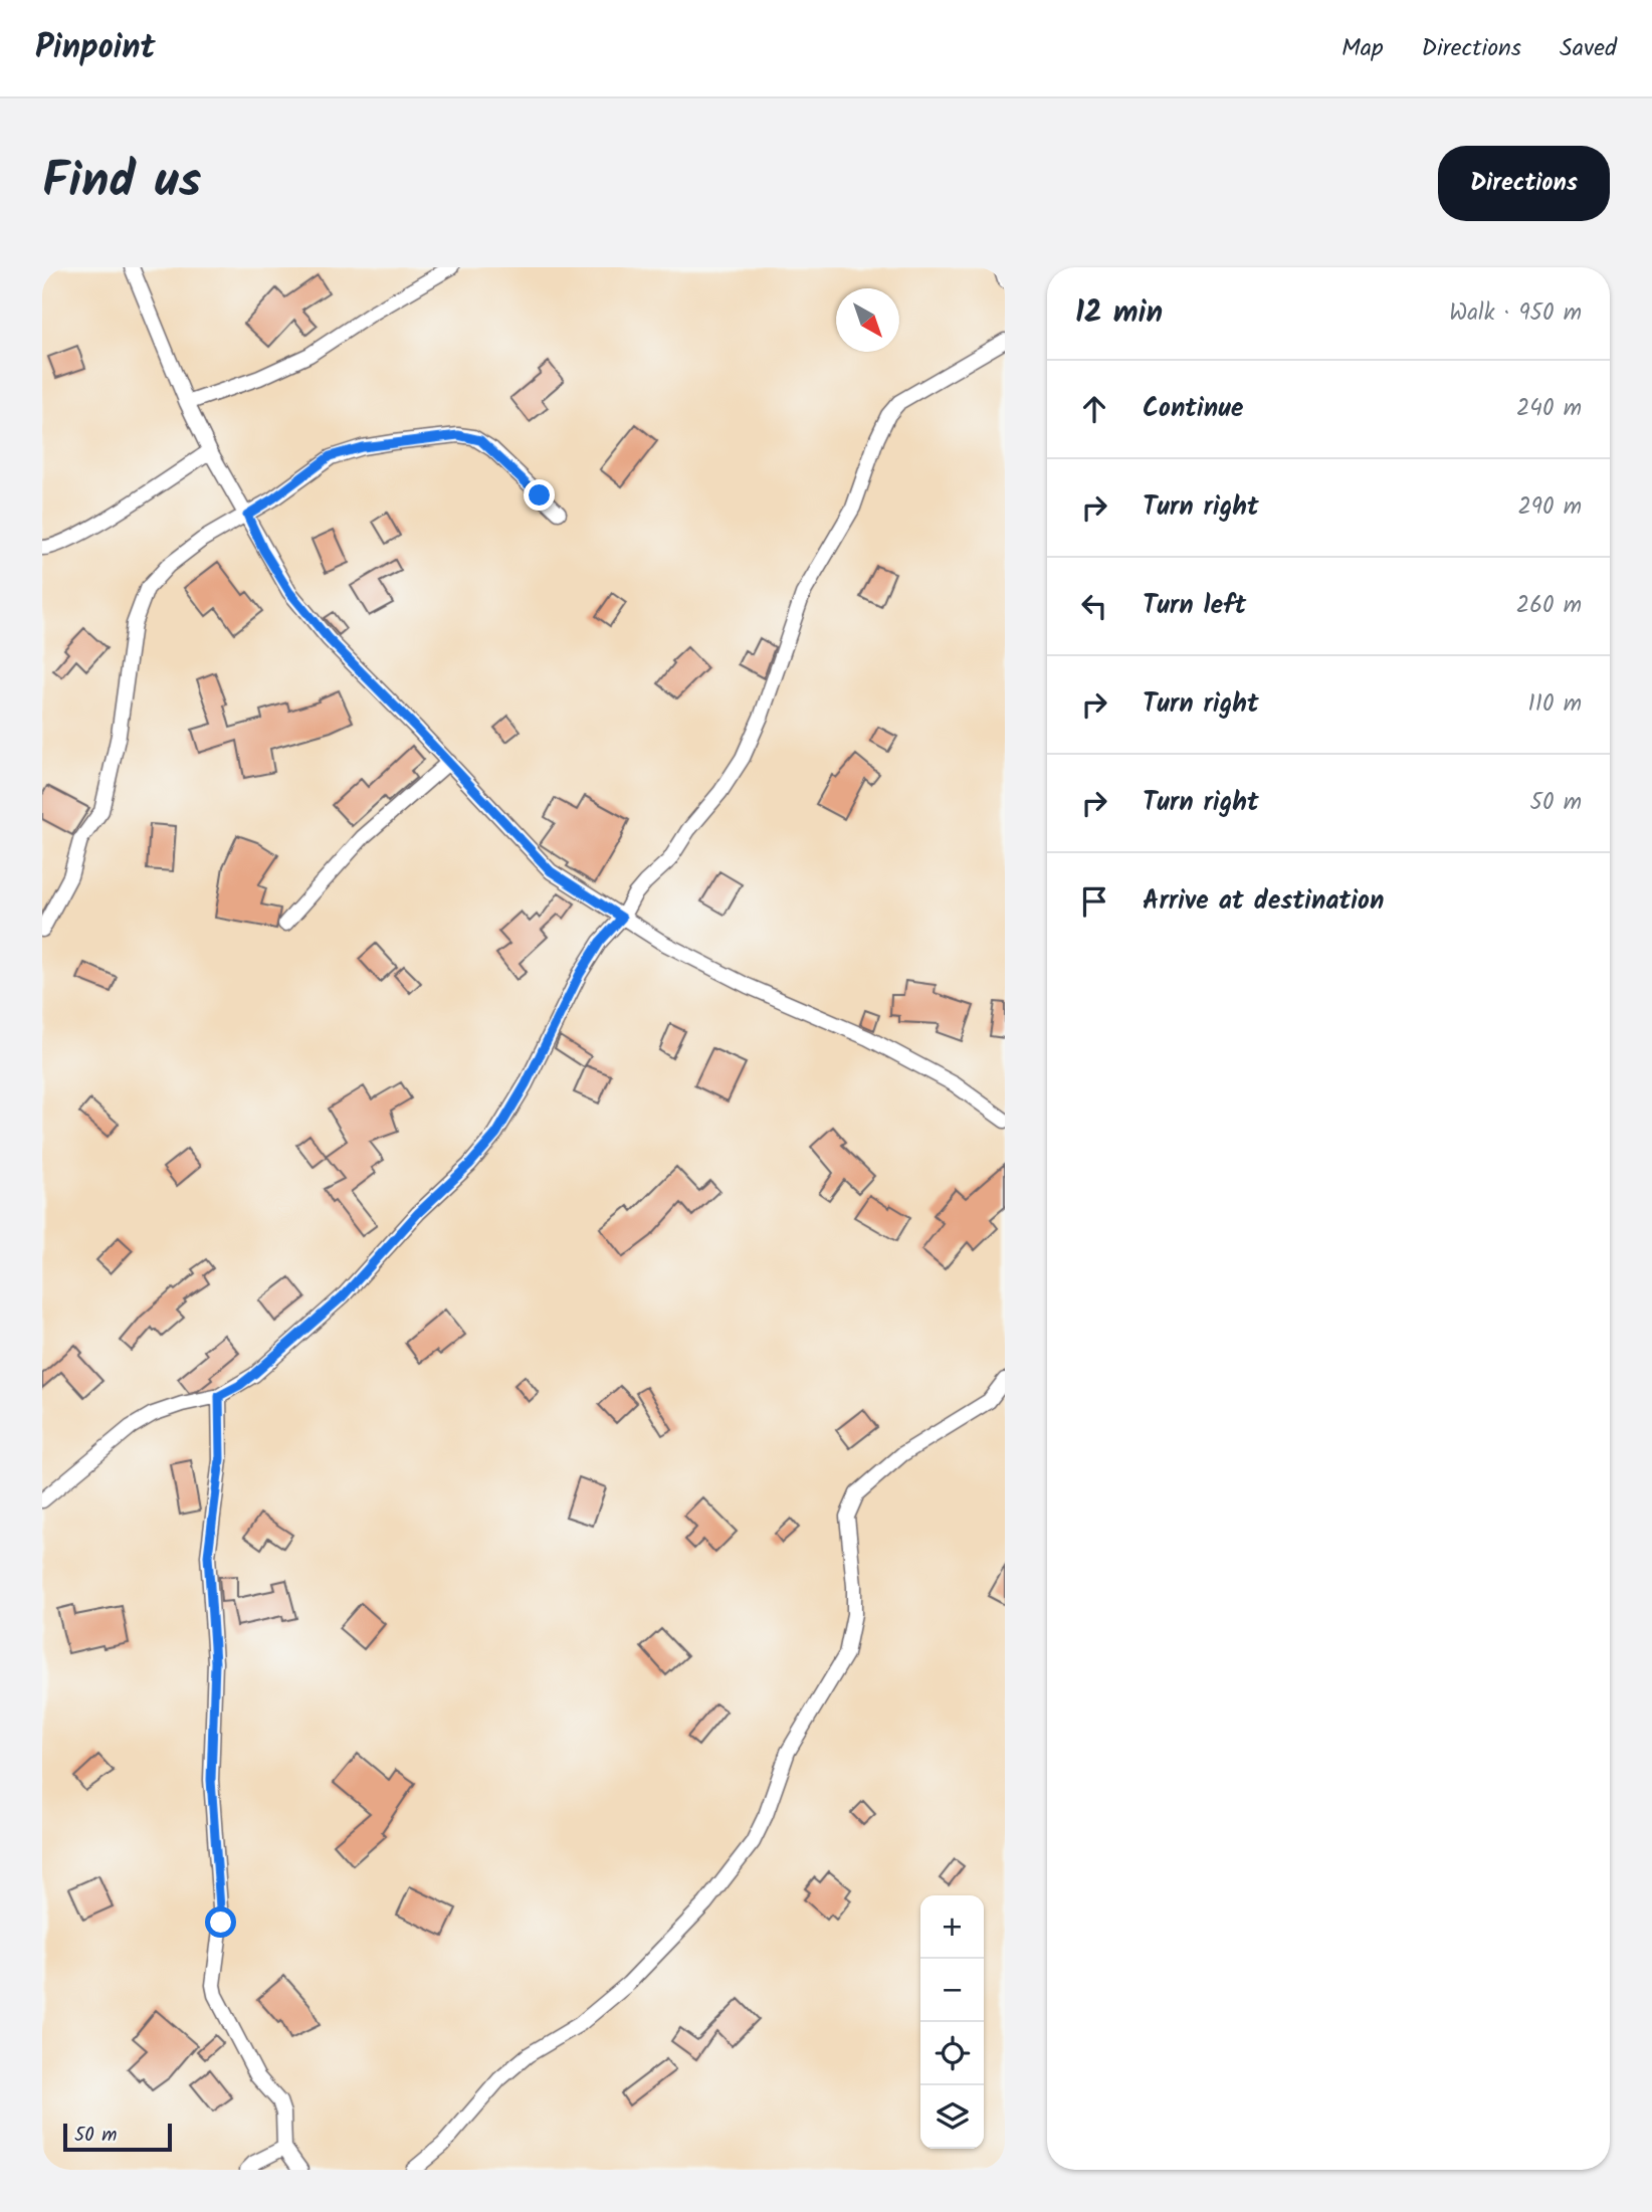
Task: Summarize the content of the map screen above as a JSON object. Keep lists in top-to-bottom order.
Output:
{
  "scale_bar": "50 m",
  "north": "bottom right",
  "page": {
    "header": "Pinpoint",
    "nav": ["Map", "Directions", "Saved"],
    "title": "Find us",
    "buttons": "Directions",
    "heading": ["12 min", "Walk · 950 m"],
    "list": [
      ["Continue", "240 m"],
      ["Turn right", "290 m"],
      ["Turn left", "260 m"],
      ["Turn right", "110 m"],
      ["Turn right", "50 m"],
      "Arrive at destination"
    ],
    "map_buttons": ["+", "−"],
    "scale": "50 m"
  }
}
